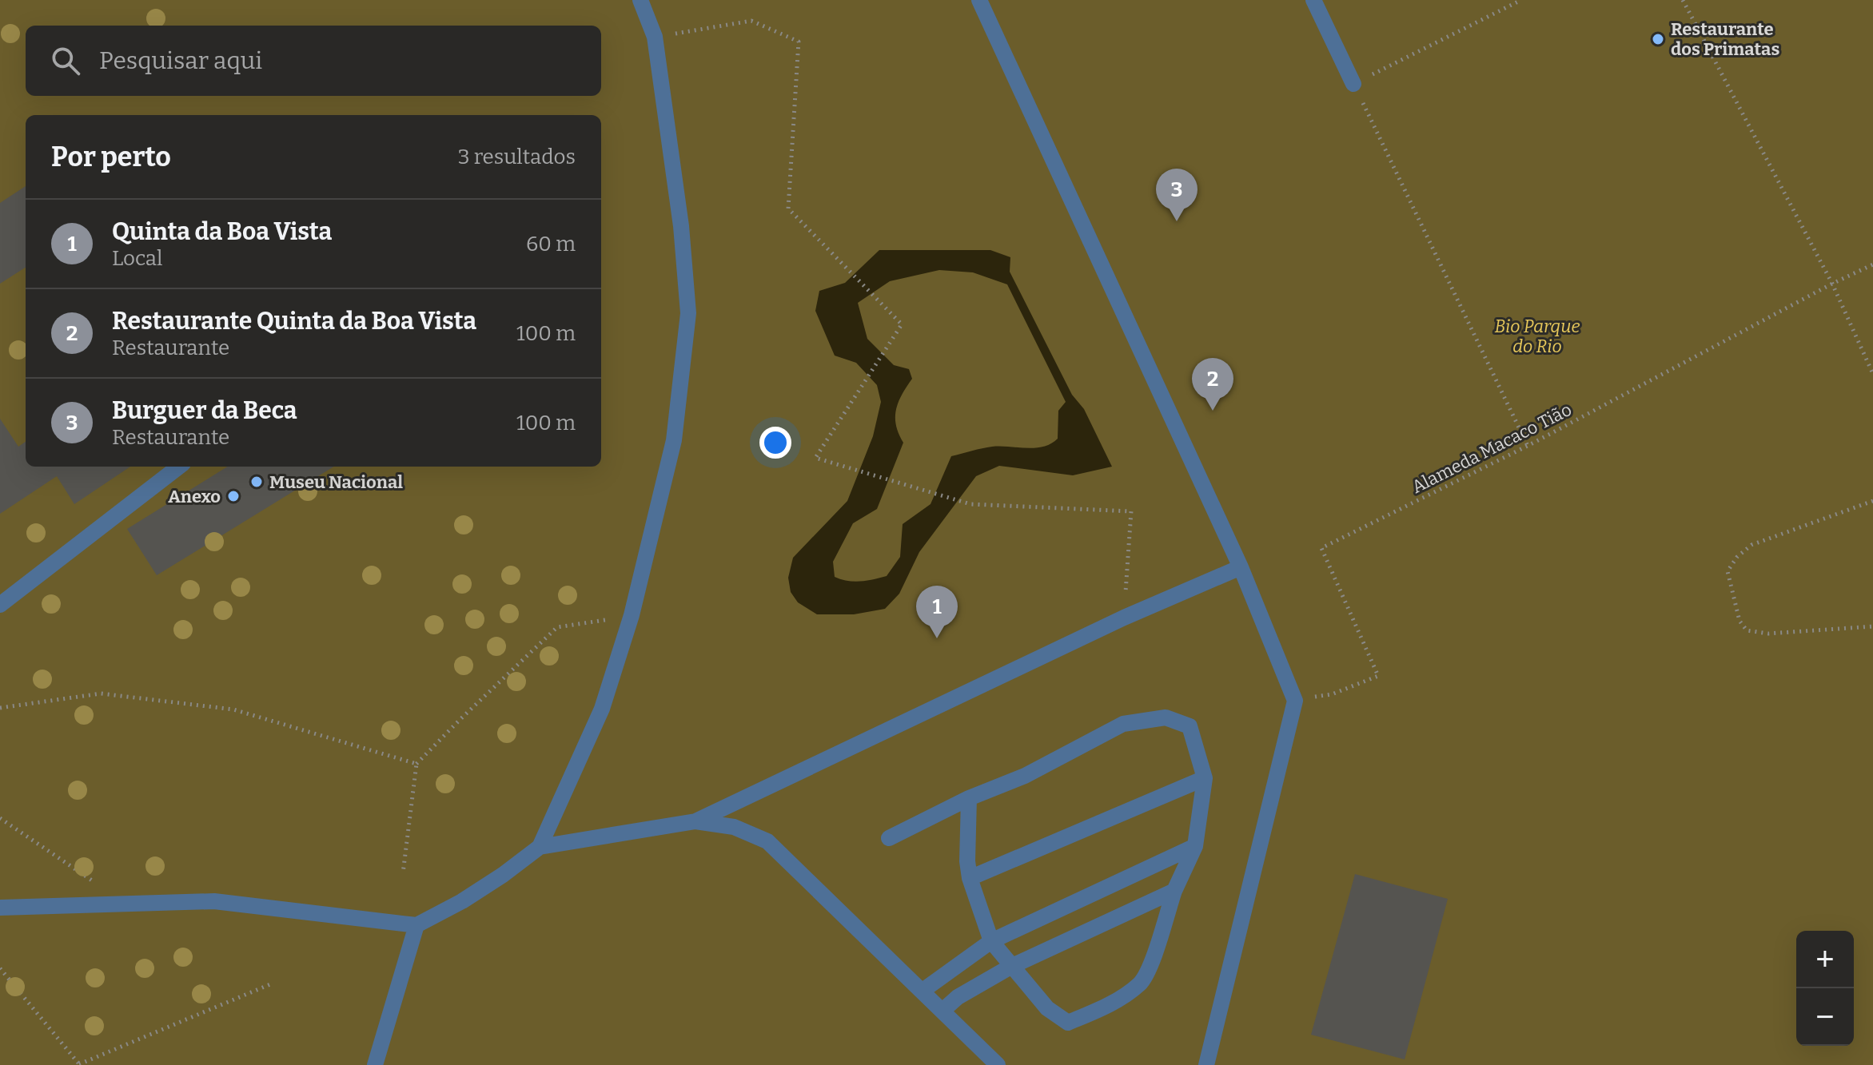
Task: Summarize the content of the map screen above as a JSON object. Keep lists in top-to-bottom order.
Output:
{
  "streets": {
    "path": ["Alameda Macaco Tião"]
  },
  "parks": ["Bio Parque do Rio"],
  "places": ["Restaurante dos Primatas", "Museu Nacional", "Anexo"],
  "page": {
    "search": "Pesquisar aqui",
    "heading": ["Por perto", "3 resultados"],
    "pins": ["3", "2", "1"],
    "list": [
      {
        "mark": "1",
        "name": "Quinta da Boa Vista",
        "note": "Local",
        "value": "60 m"
      },
      {
        "mark": "2",
        "name": "Restaurante Quinta da Boa Vista",
        "note": "Restaurante",
        "value": "100 m"
      },
      {
        "mark": "3",
        "name": "Burguer da Beca",
        "note": "Restaurante",
        "value": "100 m"
      }
    ],
    "map_buttons": ["+", "−"]
  }
}
